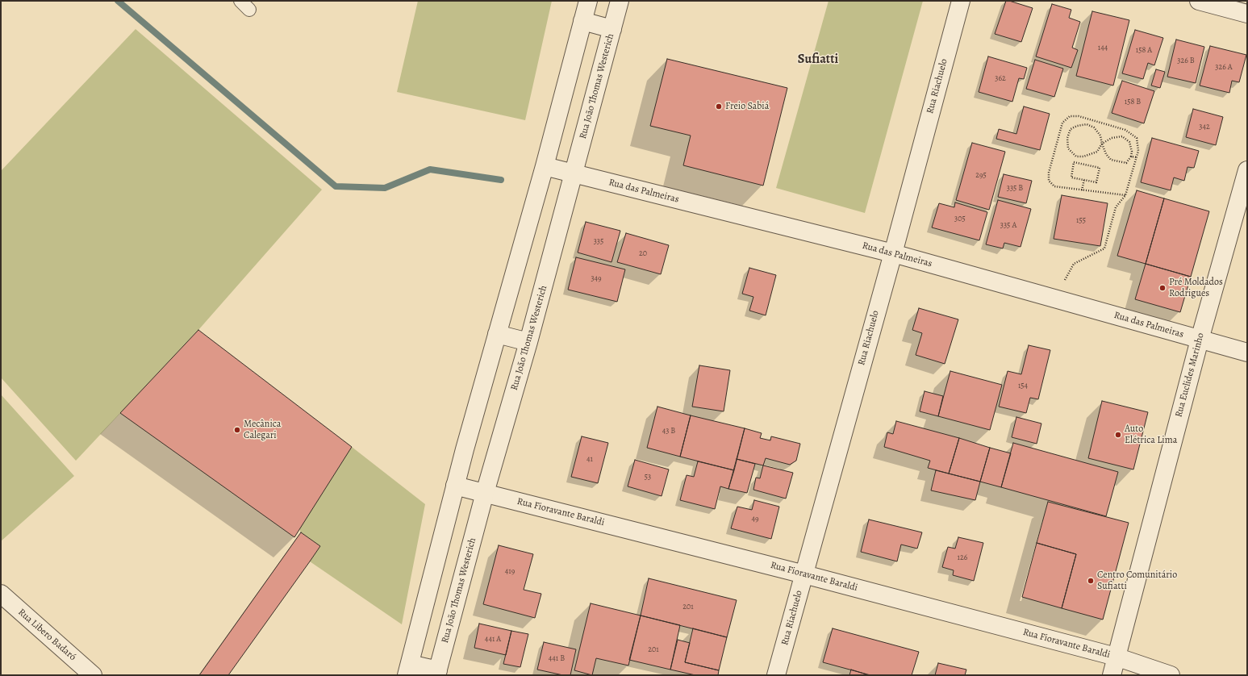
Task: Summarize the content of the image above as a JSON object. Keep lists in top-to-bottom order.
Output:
{
  "streets": {
    "street": [
      "Rua João Thomas Westerich",
      "Rua Riachuelo",
      "Rua das Palmeiras",
      "Rua Euclides Marinho",
      "Rua Fioravante Baraldi",
      "Rua Libero Badaró"
    ]
  },
  "crossings": [
    ["Rua João Thomas Westerich", "Rua das Palmeiras"],
    ["Rua João Thomas Westerich", "Rua Fioravante Baraldi"],
    ["Rua Riachuelo", "Rua das Palmeiras"],
    ["Rua Riachuelo", "Rua Fioravante Baraldi"],
    ["Rua das Palmeiras", "Rua Euclides Marinho"],
    ["Rua Euclides Marinho", "Rua Fioravante Baraldi"]
  ],
  "districts": ["Sufiatti"],
  "places": [
    "Freio Sabiá",
    "Pré Moldados Rodrigues",
    "Mecânica Calegari",
    "Auto Elétrica Lima",
    "Centro Comunitário Sufiatti"
  ],
  "house_numbers": [
    "144",
    "158 A",
    "326 B",
    "326 A",
    "362",
    "158 B",
    "342",
    "295",
    "335 B",
    "305",
    "155",
    "335 A",
    "335",
    "20",
    "349",
    "154",
    "43 B",
    "41",
    "53",
    "49",
    "126",
    "419",
    "201",
    "441 A",
    "201",
    "441 B"
  ]
}
